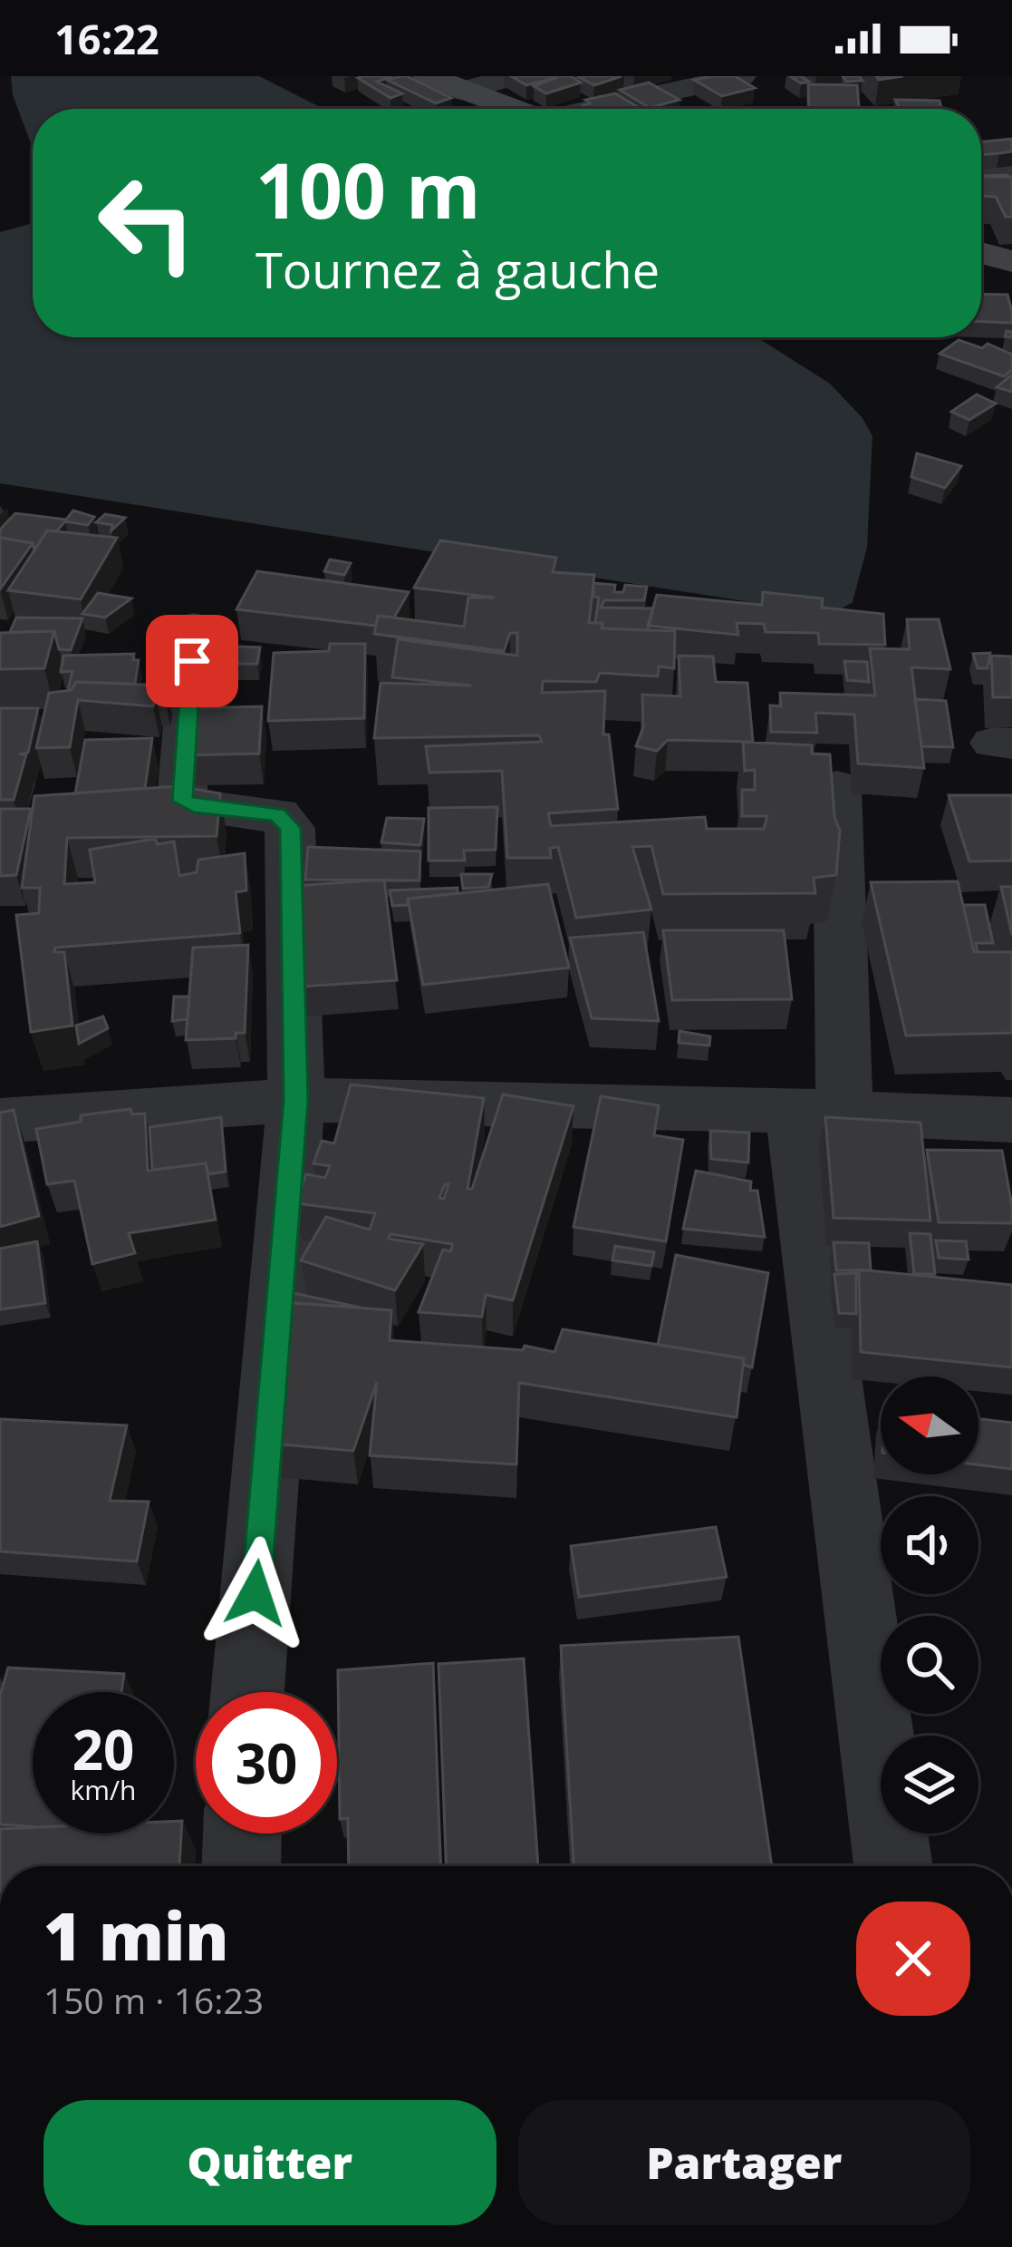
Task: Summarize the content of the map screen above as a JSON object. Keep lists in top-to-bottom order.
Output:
{
  "north": "left",
  "page": {
    "status": "16:22",
    "turn": ["100 m", "Tournez à gauche"],
    "speed": "20 km/h",
    "limit": "30",
    "heading": ["1 min", "150 m · 16:23"],
    "buttons": ["Quitter", "Partager"]
  }
}
